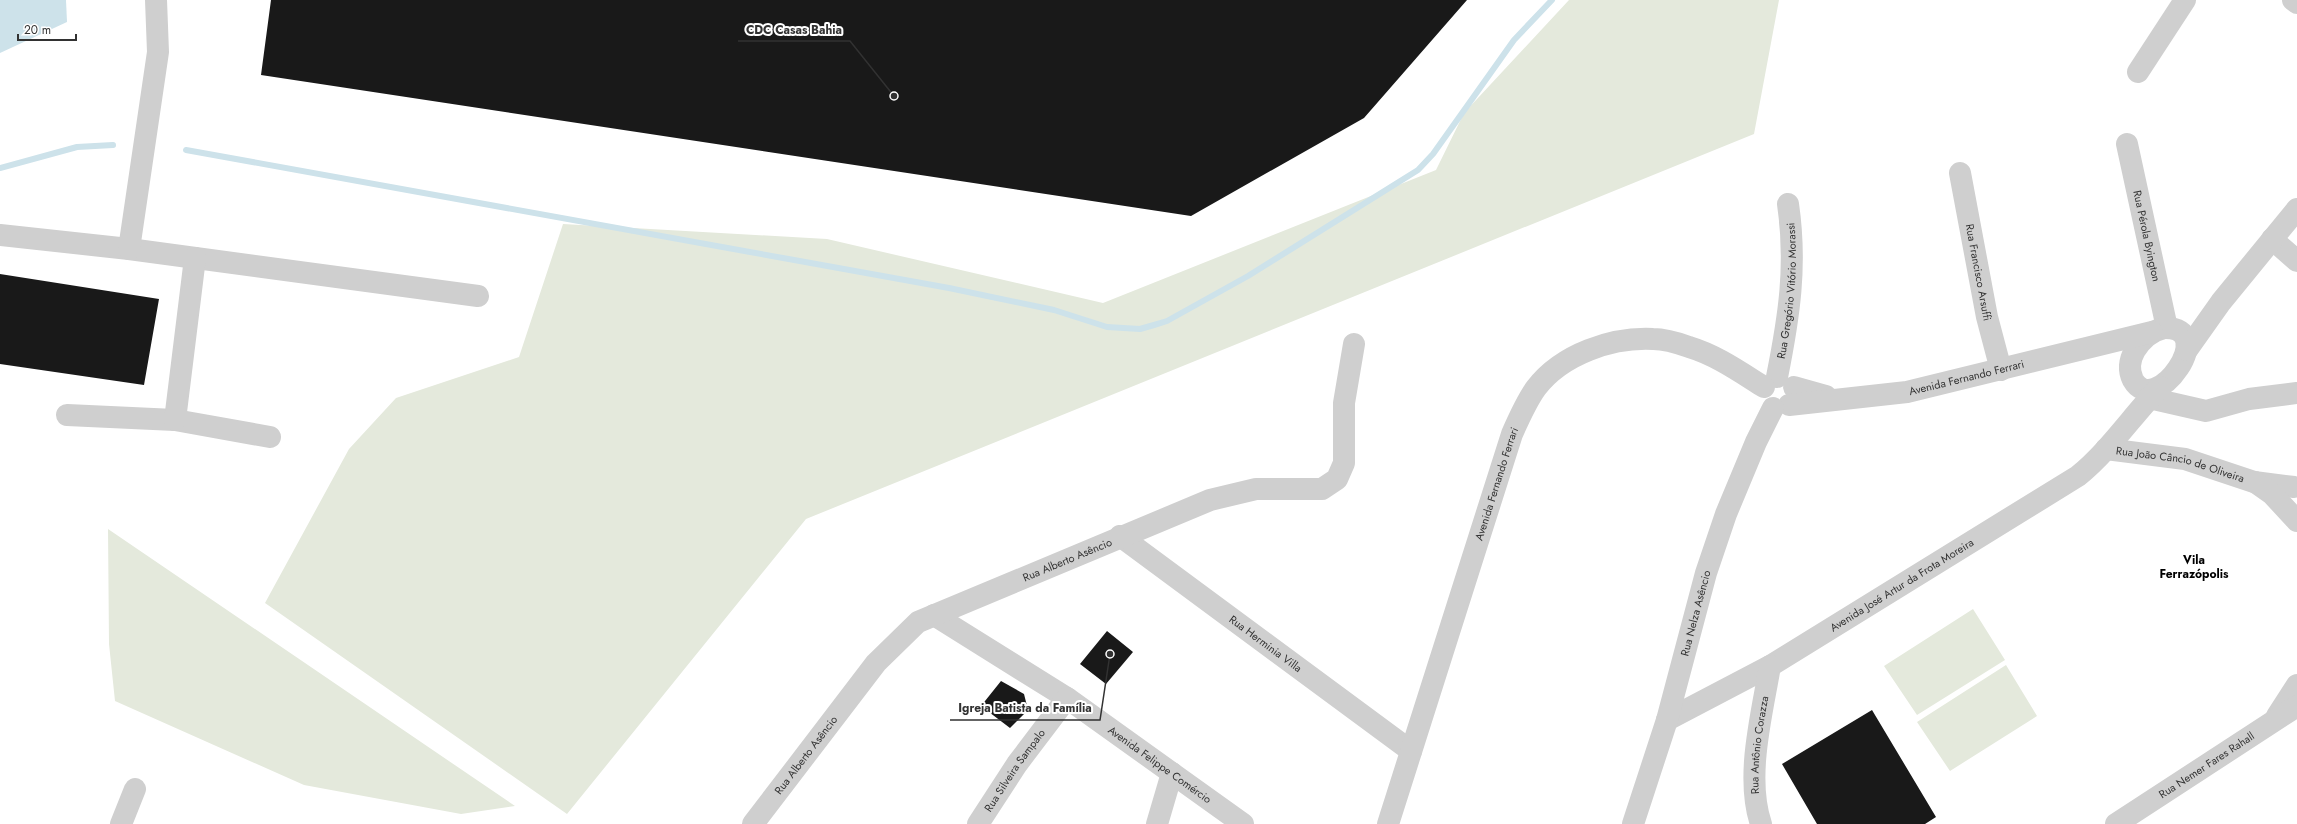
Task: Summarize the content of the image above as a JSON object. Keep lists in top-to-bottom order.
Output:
{
  "streets": {
    "street": [
      "Rua Pérola Byington",
      "Rua Francisco Arsuffi",
      "Rua Gregório Vitório Morassi",
      "Avenida Fernando Ferrari",
      "Rua João Câncio de Oliveira",
      "Rua Alberto Asêncio",
      "Avenida José Artur da Frota Moreira",
      "Rua Nelza Asêncio",
      "Rua Herminia Villa",
      "Rua Antônio Corazza",
      "Avenida Felippe Comércio",
      "Rua Nemer Fares Rahall",
      "Rua Silveira Sampalo"
    ]
  },
  "crossings": [
    ["Rua Pérola Byington", "Avenida Fernando Ferrari"],
    ["Rua Pérola Byington", "Avenida José Artur da Frota Moreira"],
    ["Rua Francisco Arsuffi", "Avenida Fernando Ferrari"],
    ["Rua Gregório Vitório Morassi", "Avenida Fernando Ferrari"],
    ["Rua Gregório Vitório Morassi", "Rua Nelza Asêncio"],
    ["Avenida Fernando Ferrari", "Avenida José Artur da Frota Moreira"],
    ["Avenida Fernando Ferrari", "Rua Nelza Asêncio"],
    ["Avenida Fernando Ferrari", "Rua Herminia Villa"],
    ["Rua João Câncio de Oliveira", "Avenida José Artur da Frota Moreira"],
    ["Rua Alberto Asêncio", "Rua Herminia Villa"],
    ["Rua Alberto Asêncio", "Avenida Felippe Comércio"],
    ["Avenida José Artur da Frota Moreira", "Rua Nelza Asêncio"],
    ["Avenida José Artur da Frota Moreira", "Rua Antônio Corazza"],
    ["Avenida Felippe Comércio", "Rua Silveira Sampalo"]
  ],
  "districts": ["Vila Ferrazópolis"],
  "places": ["CDC Casas Bahia", "Igreja Batista da Família"],
  "scale_bar": "20 m"
}
